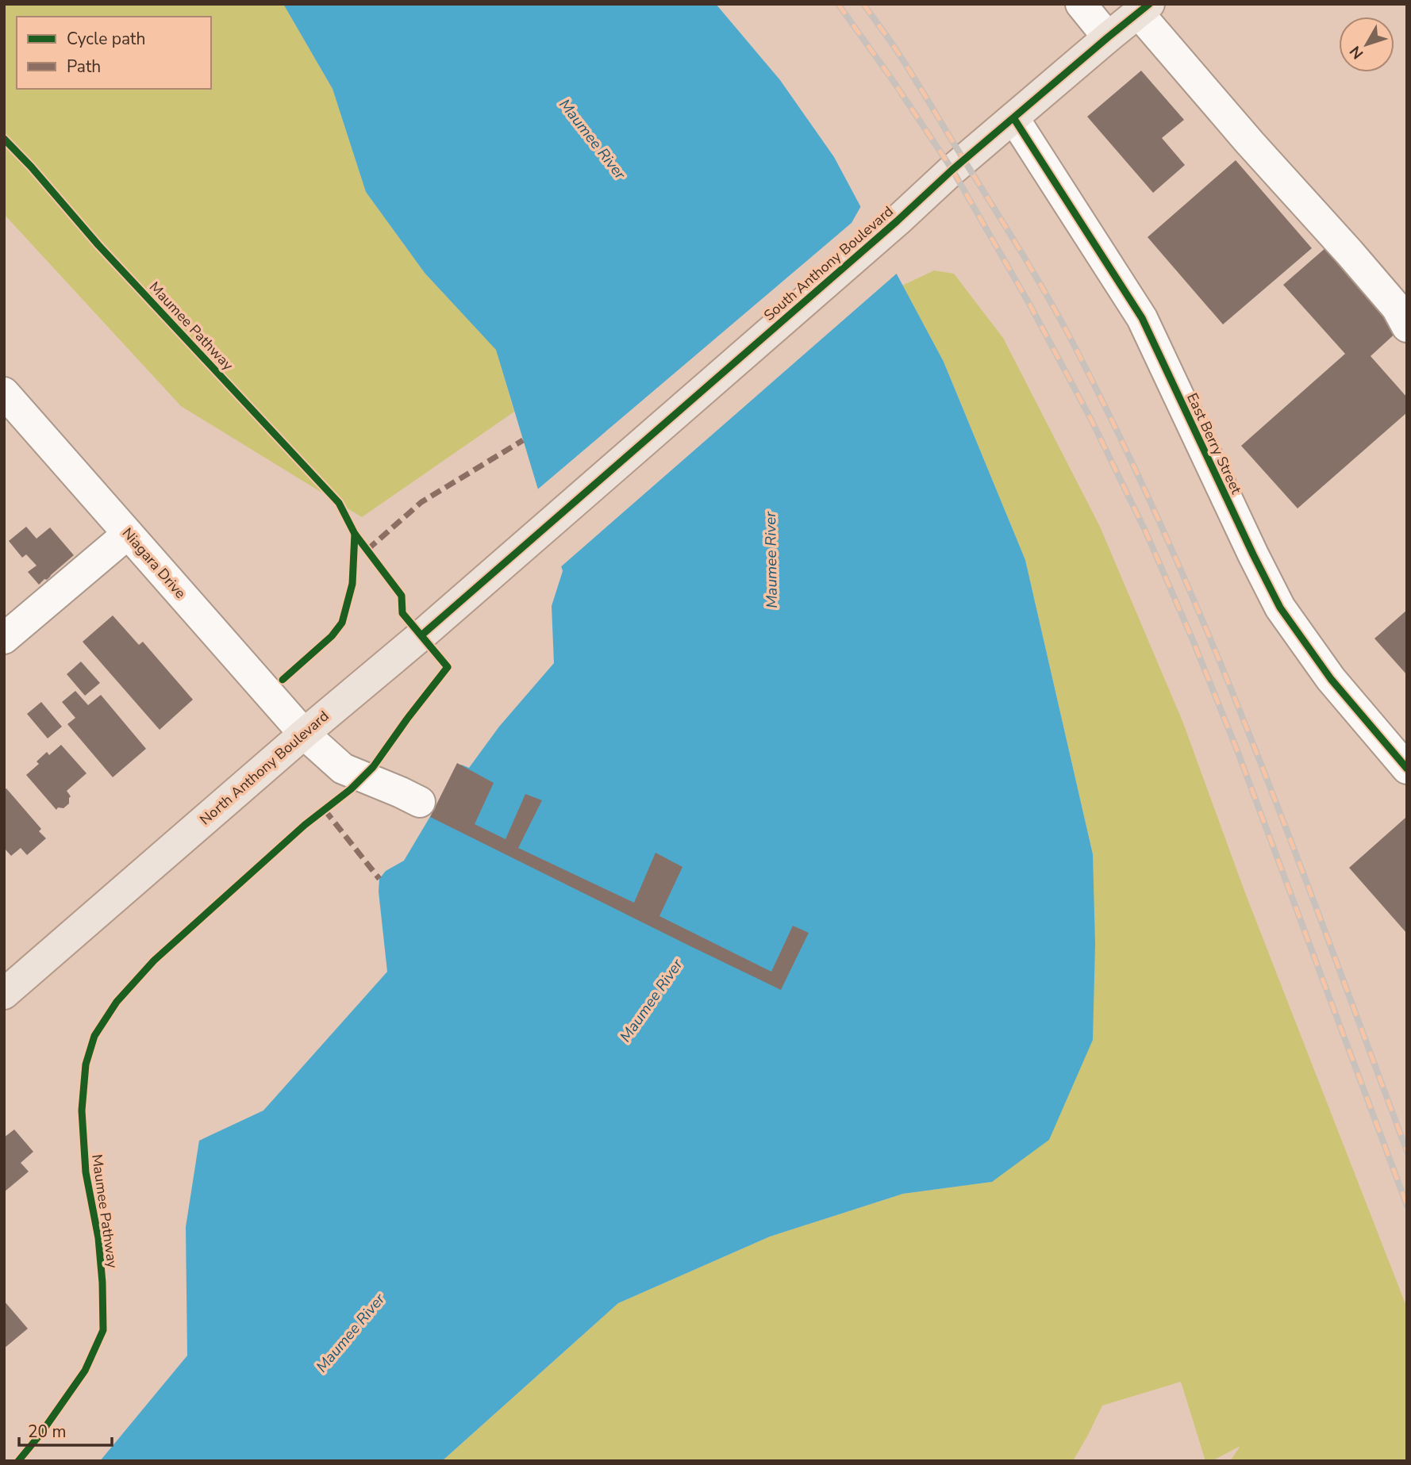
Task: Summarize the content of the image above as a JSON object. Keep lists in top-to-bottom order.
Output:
{
  "streets": {
    "main road": ["South Anthony Boulevard", "North Anthony Boulevard"],
    "street": ["East Berry Street", "Niagara Drive"],
    "cycle path": ["Maumee Pathway"]
  },
  "crossings": [
    ["South Anthony Boulevard", "East Berry Street"],
    ["South Anthony Boulevard", "North Anthony Boulevard"],
    ["Niagara Drive", "North Anthony Boulevard"]
  ],
  "water": ["Maumee River"],
  "legend": ["Cycle path", "Path"],
  "scale_bar": "20 m",
  "north": "bottom left"
}
